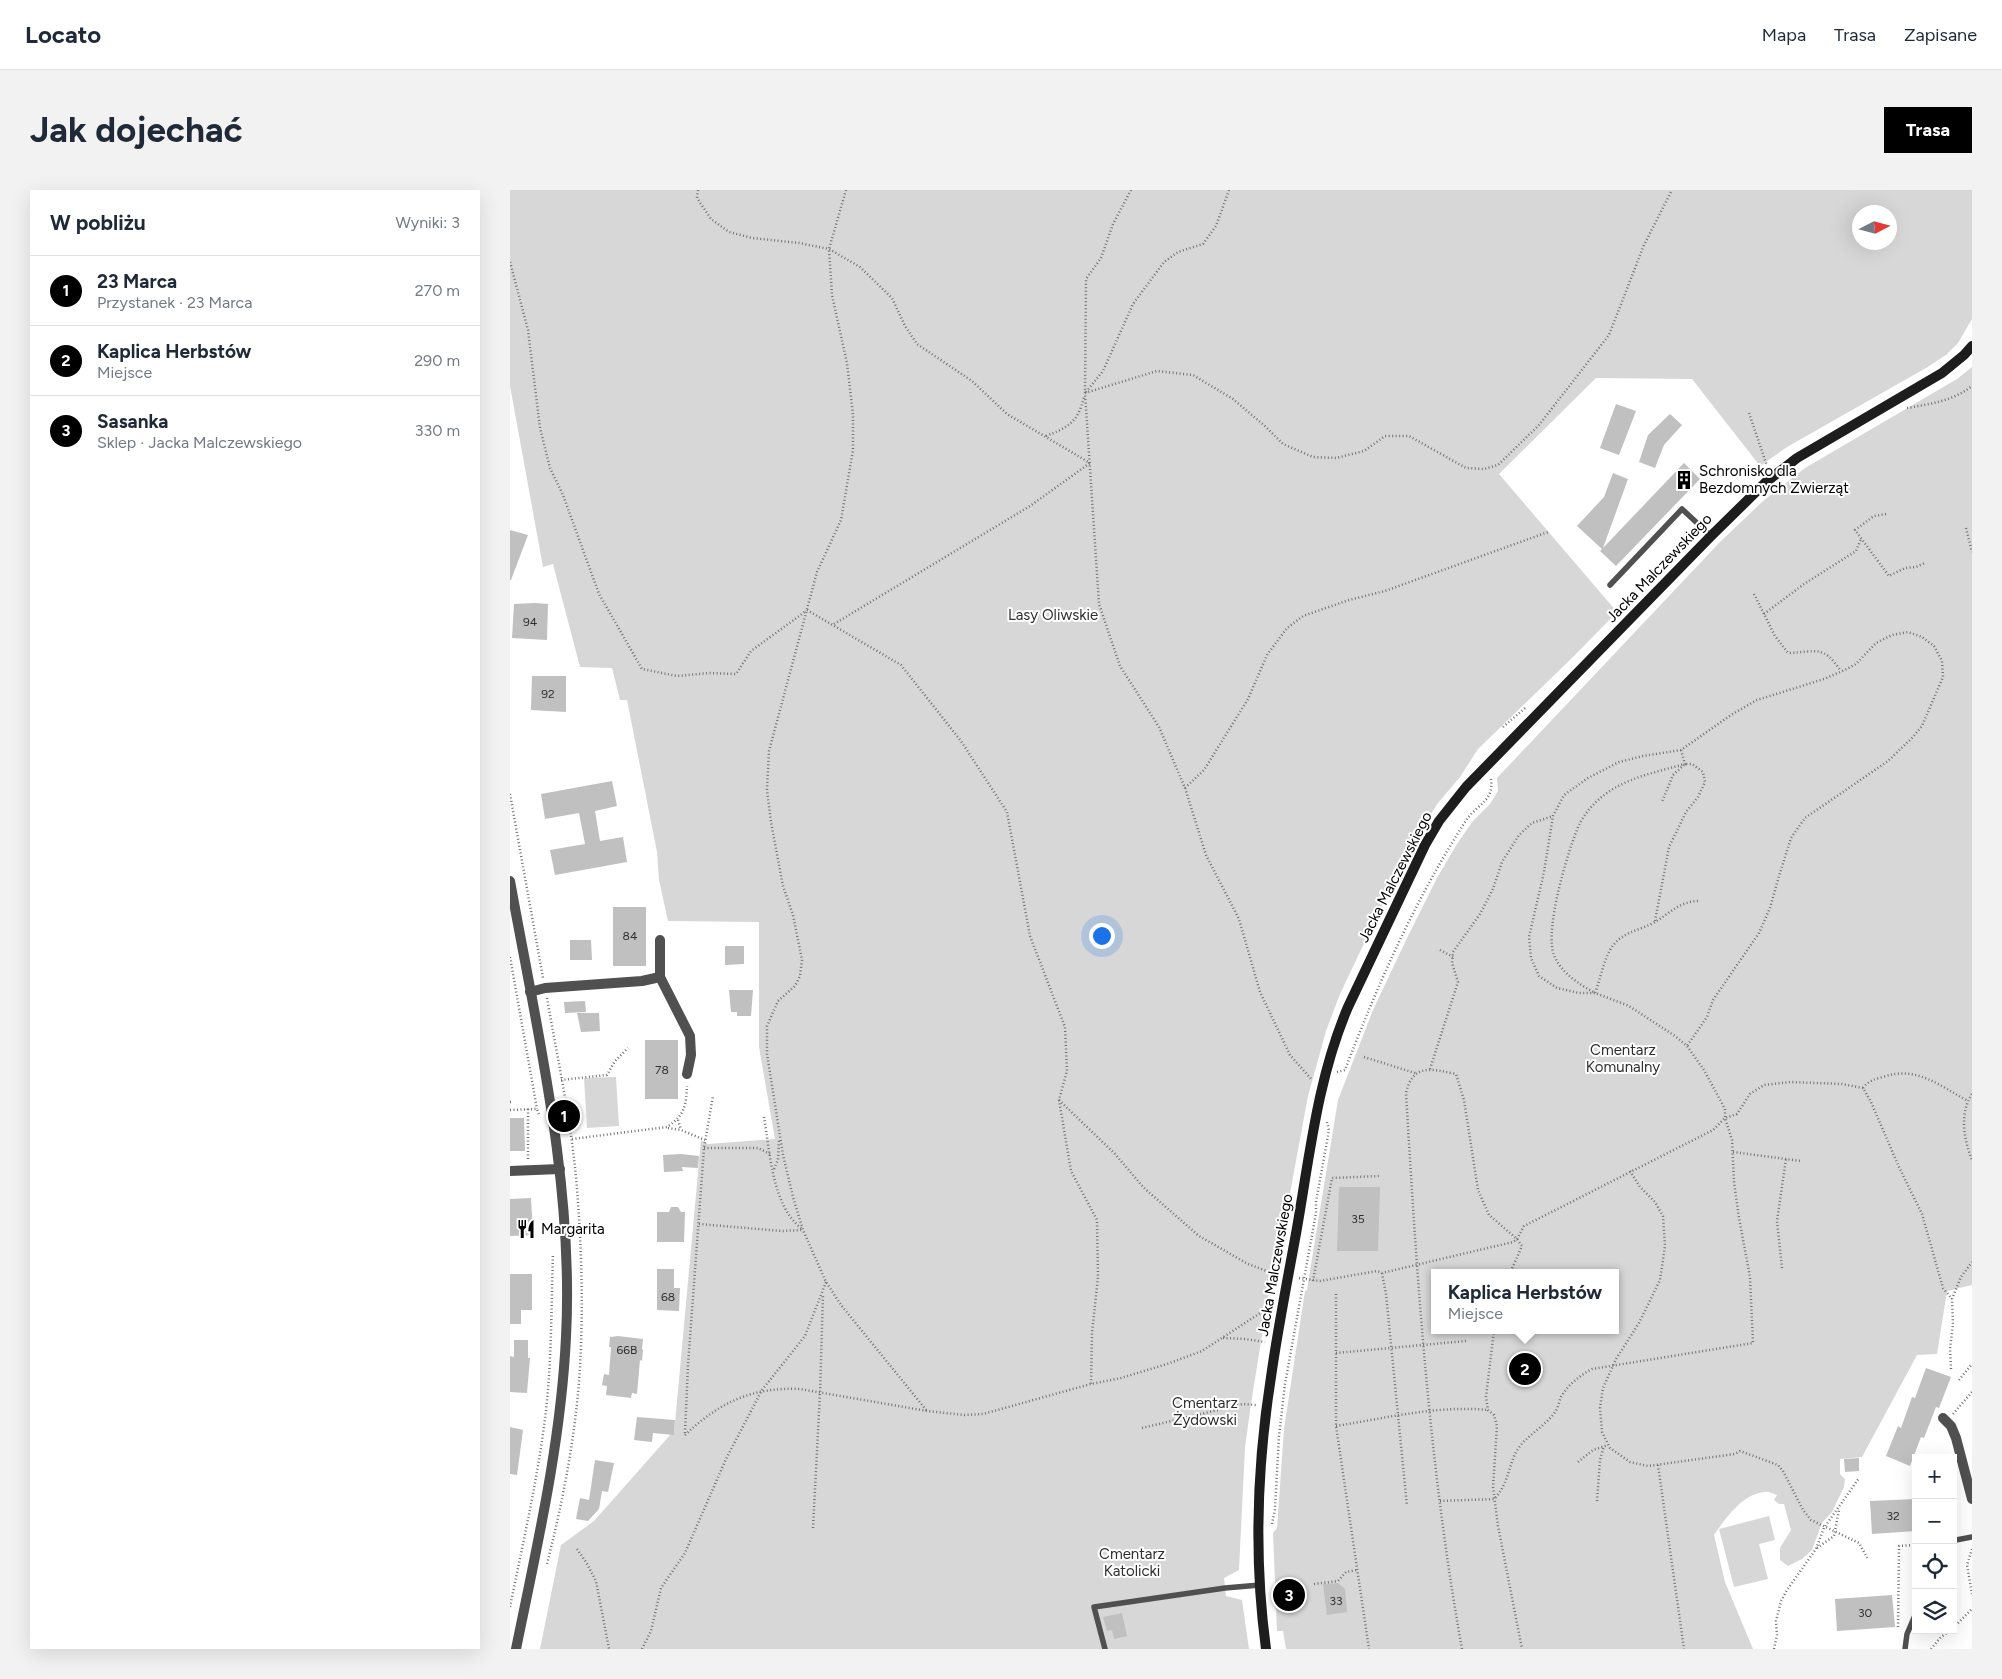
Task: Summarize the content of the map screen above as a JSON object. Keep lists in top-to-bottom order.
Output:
{
  "streets": {
    "main road": ["Jacka Malczewskiego"]
  },
  "parks": [
    "Lasy Oliwskie",
    "Cmentarz Komunalny",
    "Cmentarz Żydowski",
    "Cmentarz Katolicki"
  ],
  "places": {
    "building": ["Schronisko dla Bezdomnych Zwierząt"],
    "restaurant": ["Margarita"]
  },
  "house_numbers": [
    "94",
    "92",
    "84",
    "78",
    "35",
    "68",
    "66B",
    "32",
    "33",
    "30"
  ],
  "north": "right",
  "page": {
    "header": "Locato",
    "nav": ["Mapa", "Trasa", "Zapisane"],
    "buttons": "Trasa",
    "title": "Jak dojechać",
    "heading": ["W pobliżu", "Wyniki: 3"],
    "list": [
      {
        "mark": "1",
        "name": "23 Marca",
        "note": "Przystanek · 23 Marca",
        "value": "270 m"
      },
      {
        "mark": "2",
        "name": "Kaplica Herbstów",
        "note": "Miejsce",
        "value": "290 m"
      },
      {
        "mark": "3",
        "name": "Sasanka",
        "note": "Sklep · Jacka Malczewskiego",
        "value": "330 m"
      }
    ],
    "pins": ["1", "2", "3"],
    "popup": ["Kaplica Herbstów", "Miejsce"],
    "map_buttons": ["+", "−"]
  }
}
